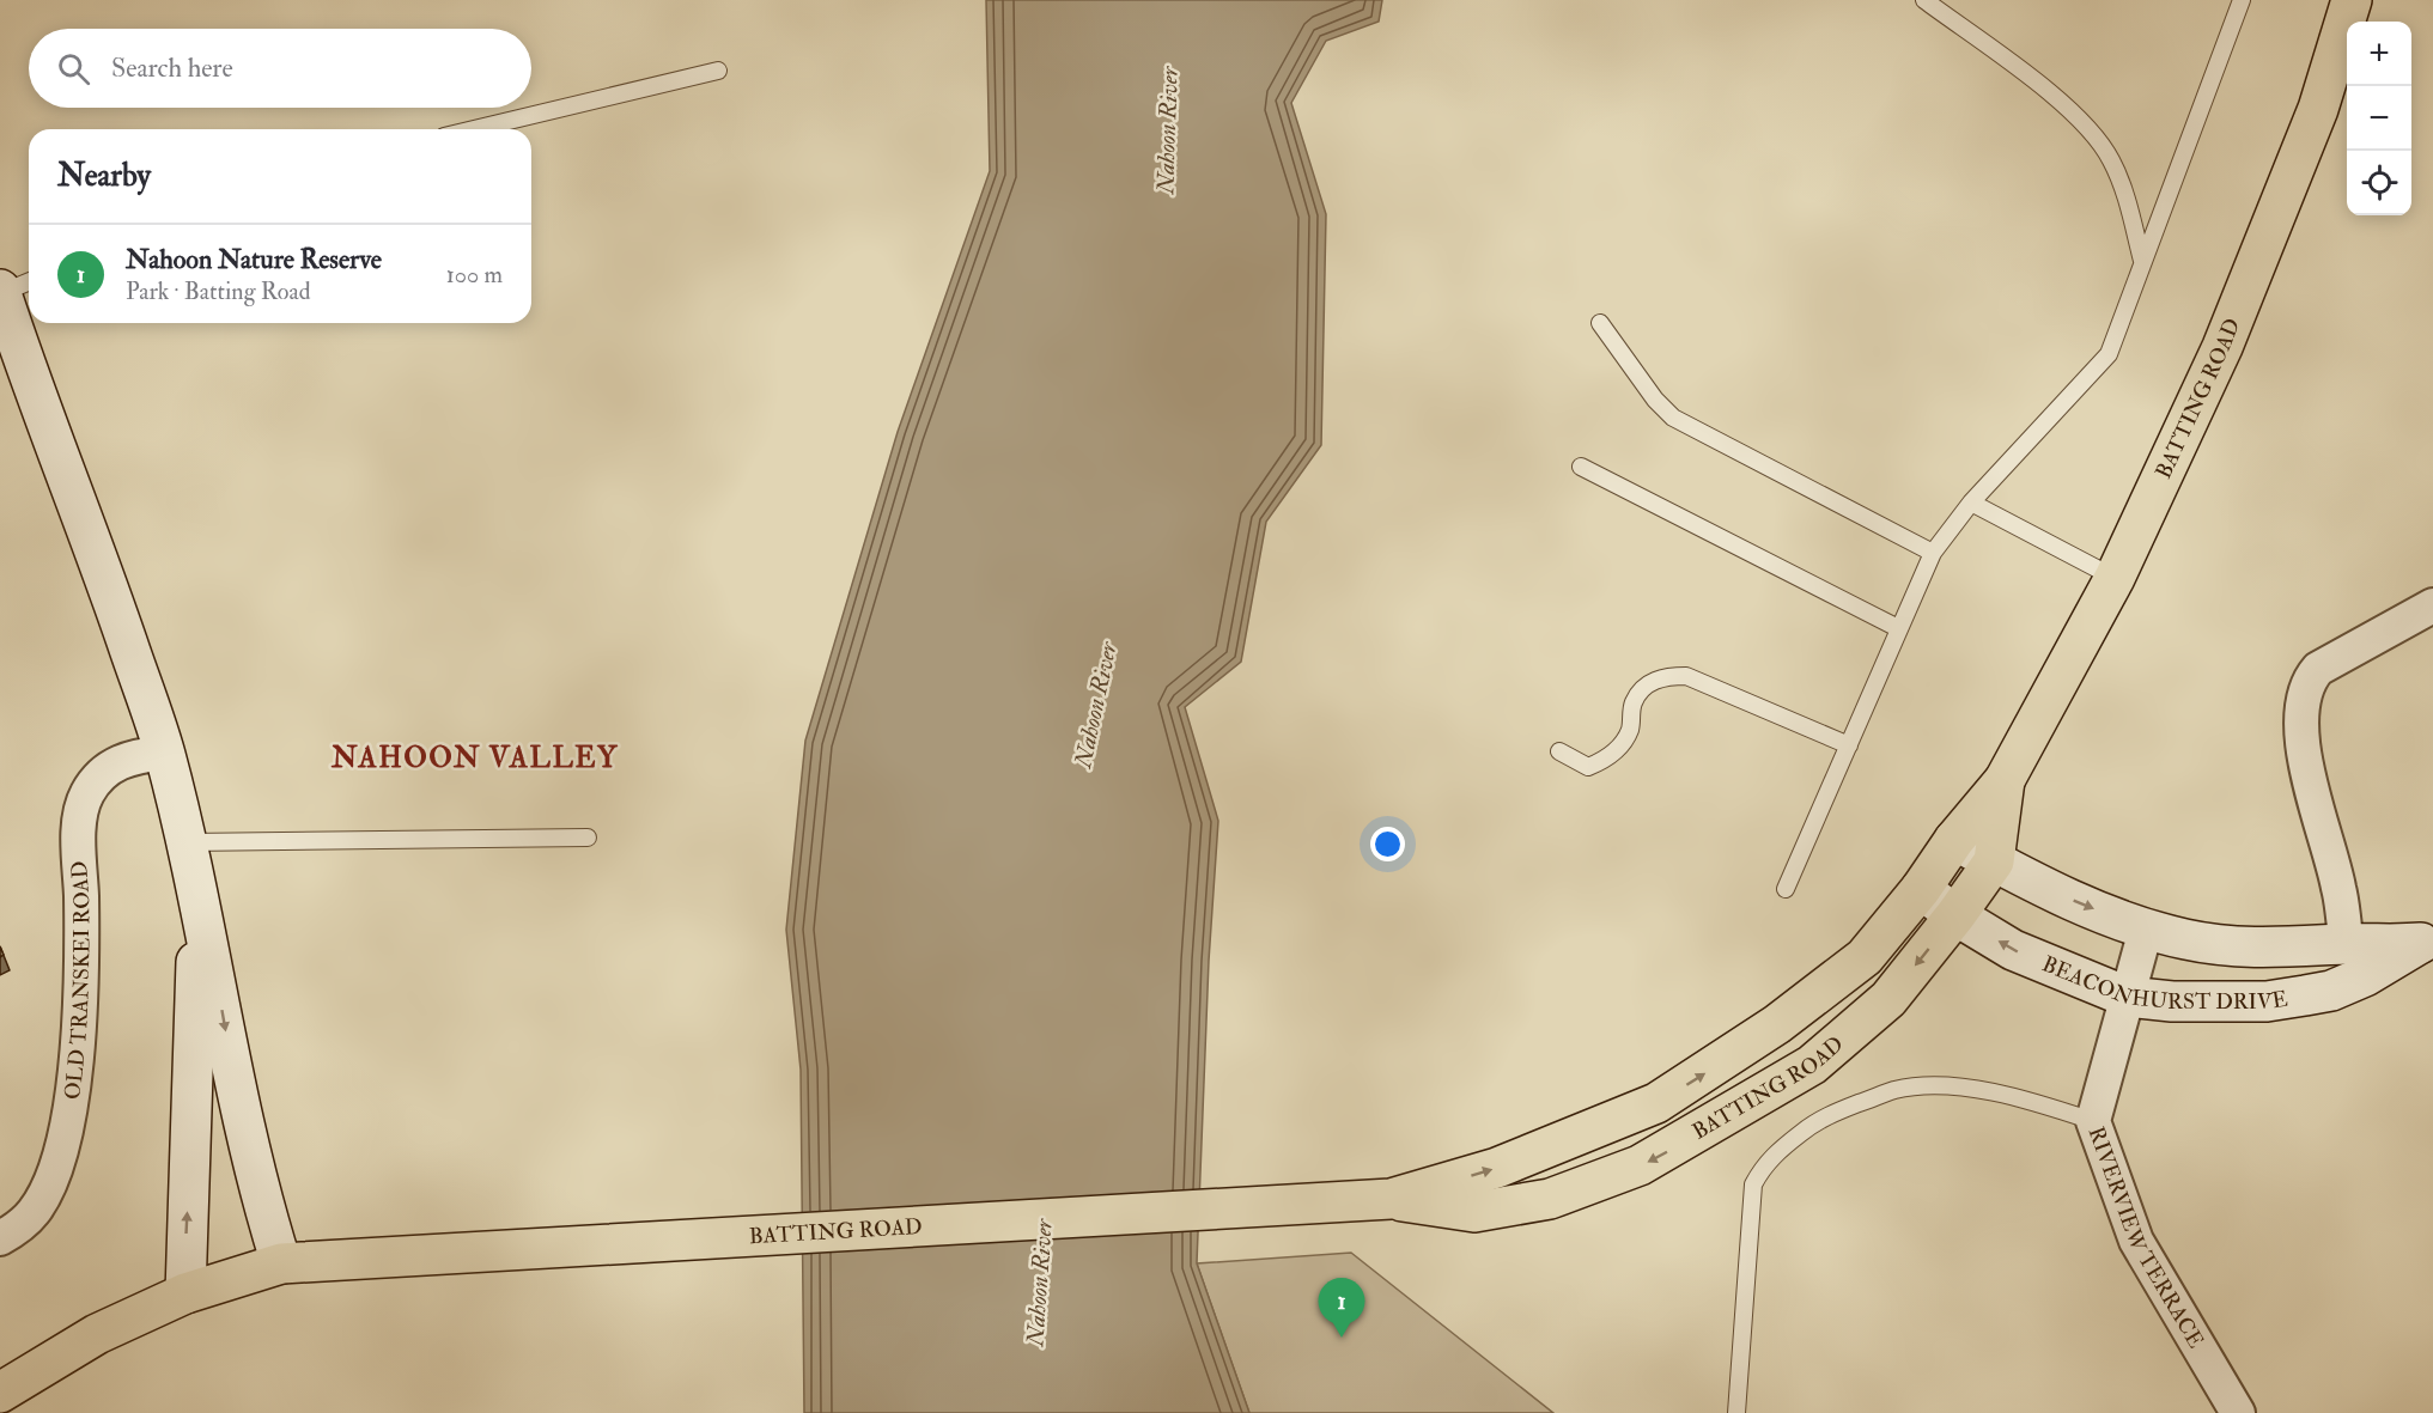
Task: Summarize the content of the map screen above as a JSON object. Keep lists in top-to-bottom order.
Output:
{
  "streets": {
    "main road": ["BATTING ROAD", "BEACONHURST DRIVE"],
    "street": ["OLD TRANSKEI ROAD", "RIVERVIEW TERRACE"]
  },
  "crossings": [
    ["BATTING ROAD", "BEACONHURST DRIVE"],
    ["BEACONHURST DRIVE", "RIVERVIEW TERRACE"]
  ],
  "districts": ["NAHOON VALLEY"],
  "water": ["Nahoon River"],
  "page": {
    "map_buttons": ["+", "−"],
    "search": "Search here",
    "heading": "Nearby",
    "list": [
      {
        "mark": "1",
        "name": "Nahoon Nature Reserve",
        "note": "Park · Batting Road",
        "value": "100 m"
      }
    ],
    "pins": "1"
  }
}
